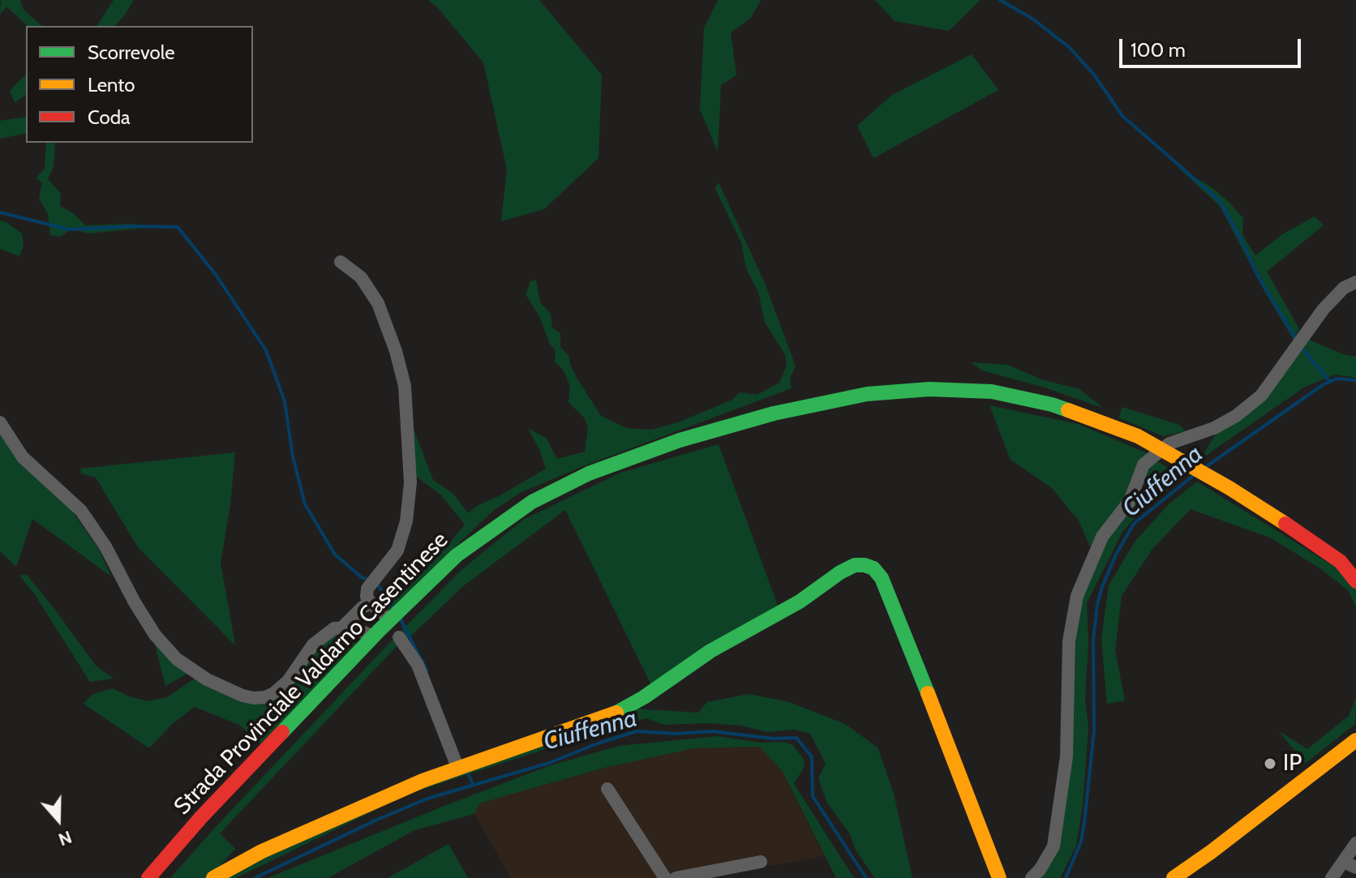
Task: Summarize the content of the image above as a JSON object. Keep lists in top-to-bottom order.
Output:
{
  "streets": {
    "main road": ["Strada Provinciale Valdarno Casentinese"]
  },
  "water": ["Ciuffenna"],
  "places": ["IP"],
  "legend": ["Scorrevole", "Lento", "Coda"],
  "scale_bar": "100 m",
  "north": "bottom"
}
